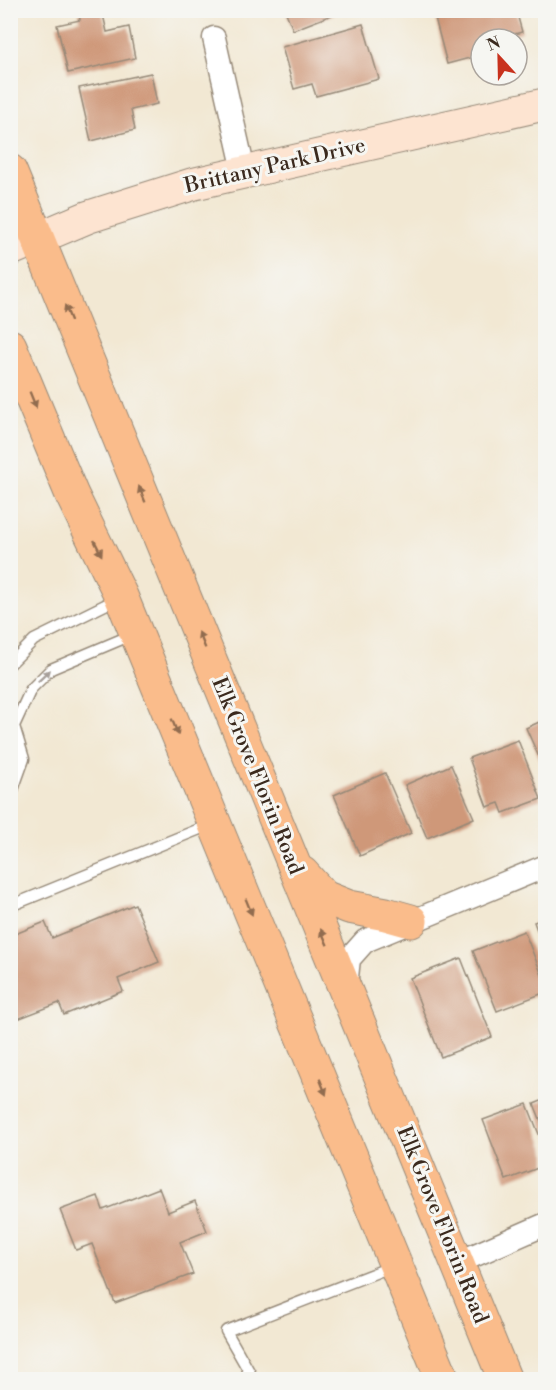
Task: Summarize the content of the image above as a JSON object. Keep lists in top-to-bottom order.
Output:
{
  "streets": {
    "main road": ["Elk Grove Florin Road"],
    "street": ["Brittany Park Drive"]
  },
  "crossings": [
    ["Brittany Park Drive", "Elk Grove Florin Road"]
  ],
  "north": "top"
}
